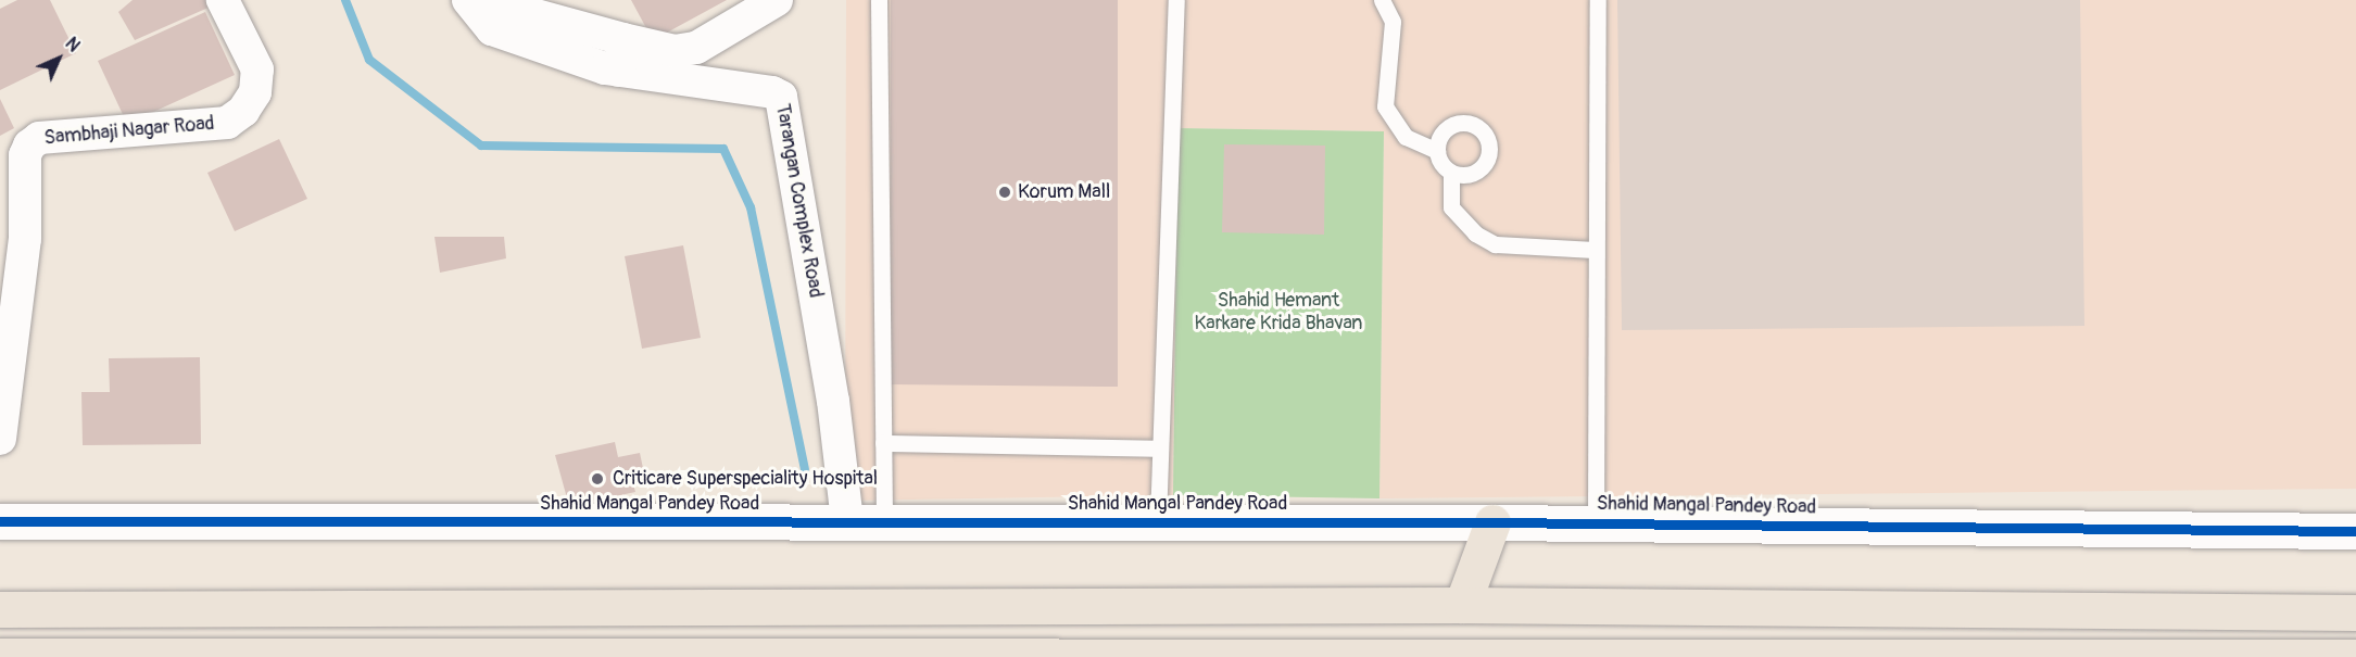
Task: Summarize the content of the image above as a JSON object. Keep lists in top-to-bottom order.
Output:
{
  "streets": {
    "street": ["Sambhaji Nagar Road", "Tarangan Complex Road", "Shahid Mangal Pandey Road"]
  },
  "crossings": [
    ["Tarangan Complex Road", "Shahid Mangal Pandey Road"]
  ],
  "parks": ["Shahid Hemant Karkare Krida Bhavan"],
  "places": ["Korum Mall", "Criticare Superspeciality Hospital"],
  "north": "top right"
}
